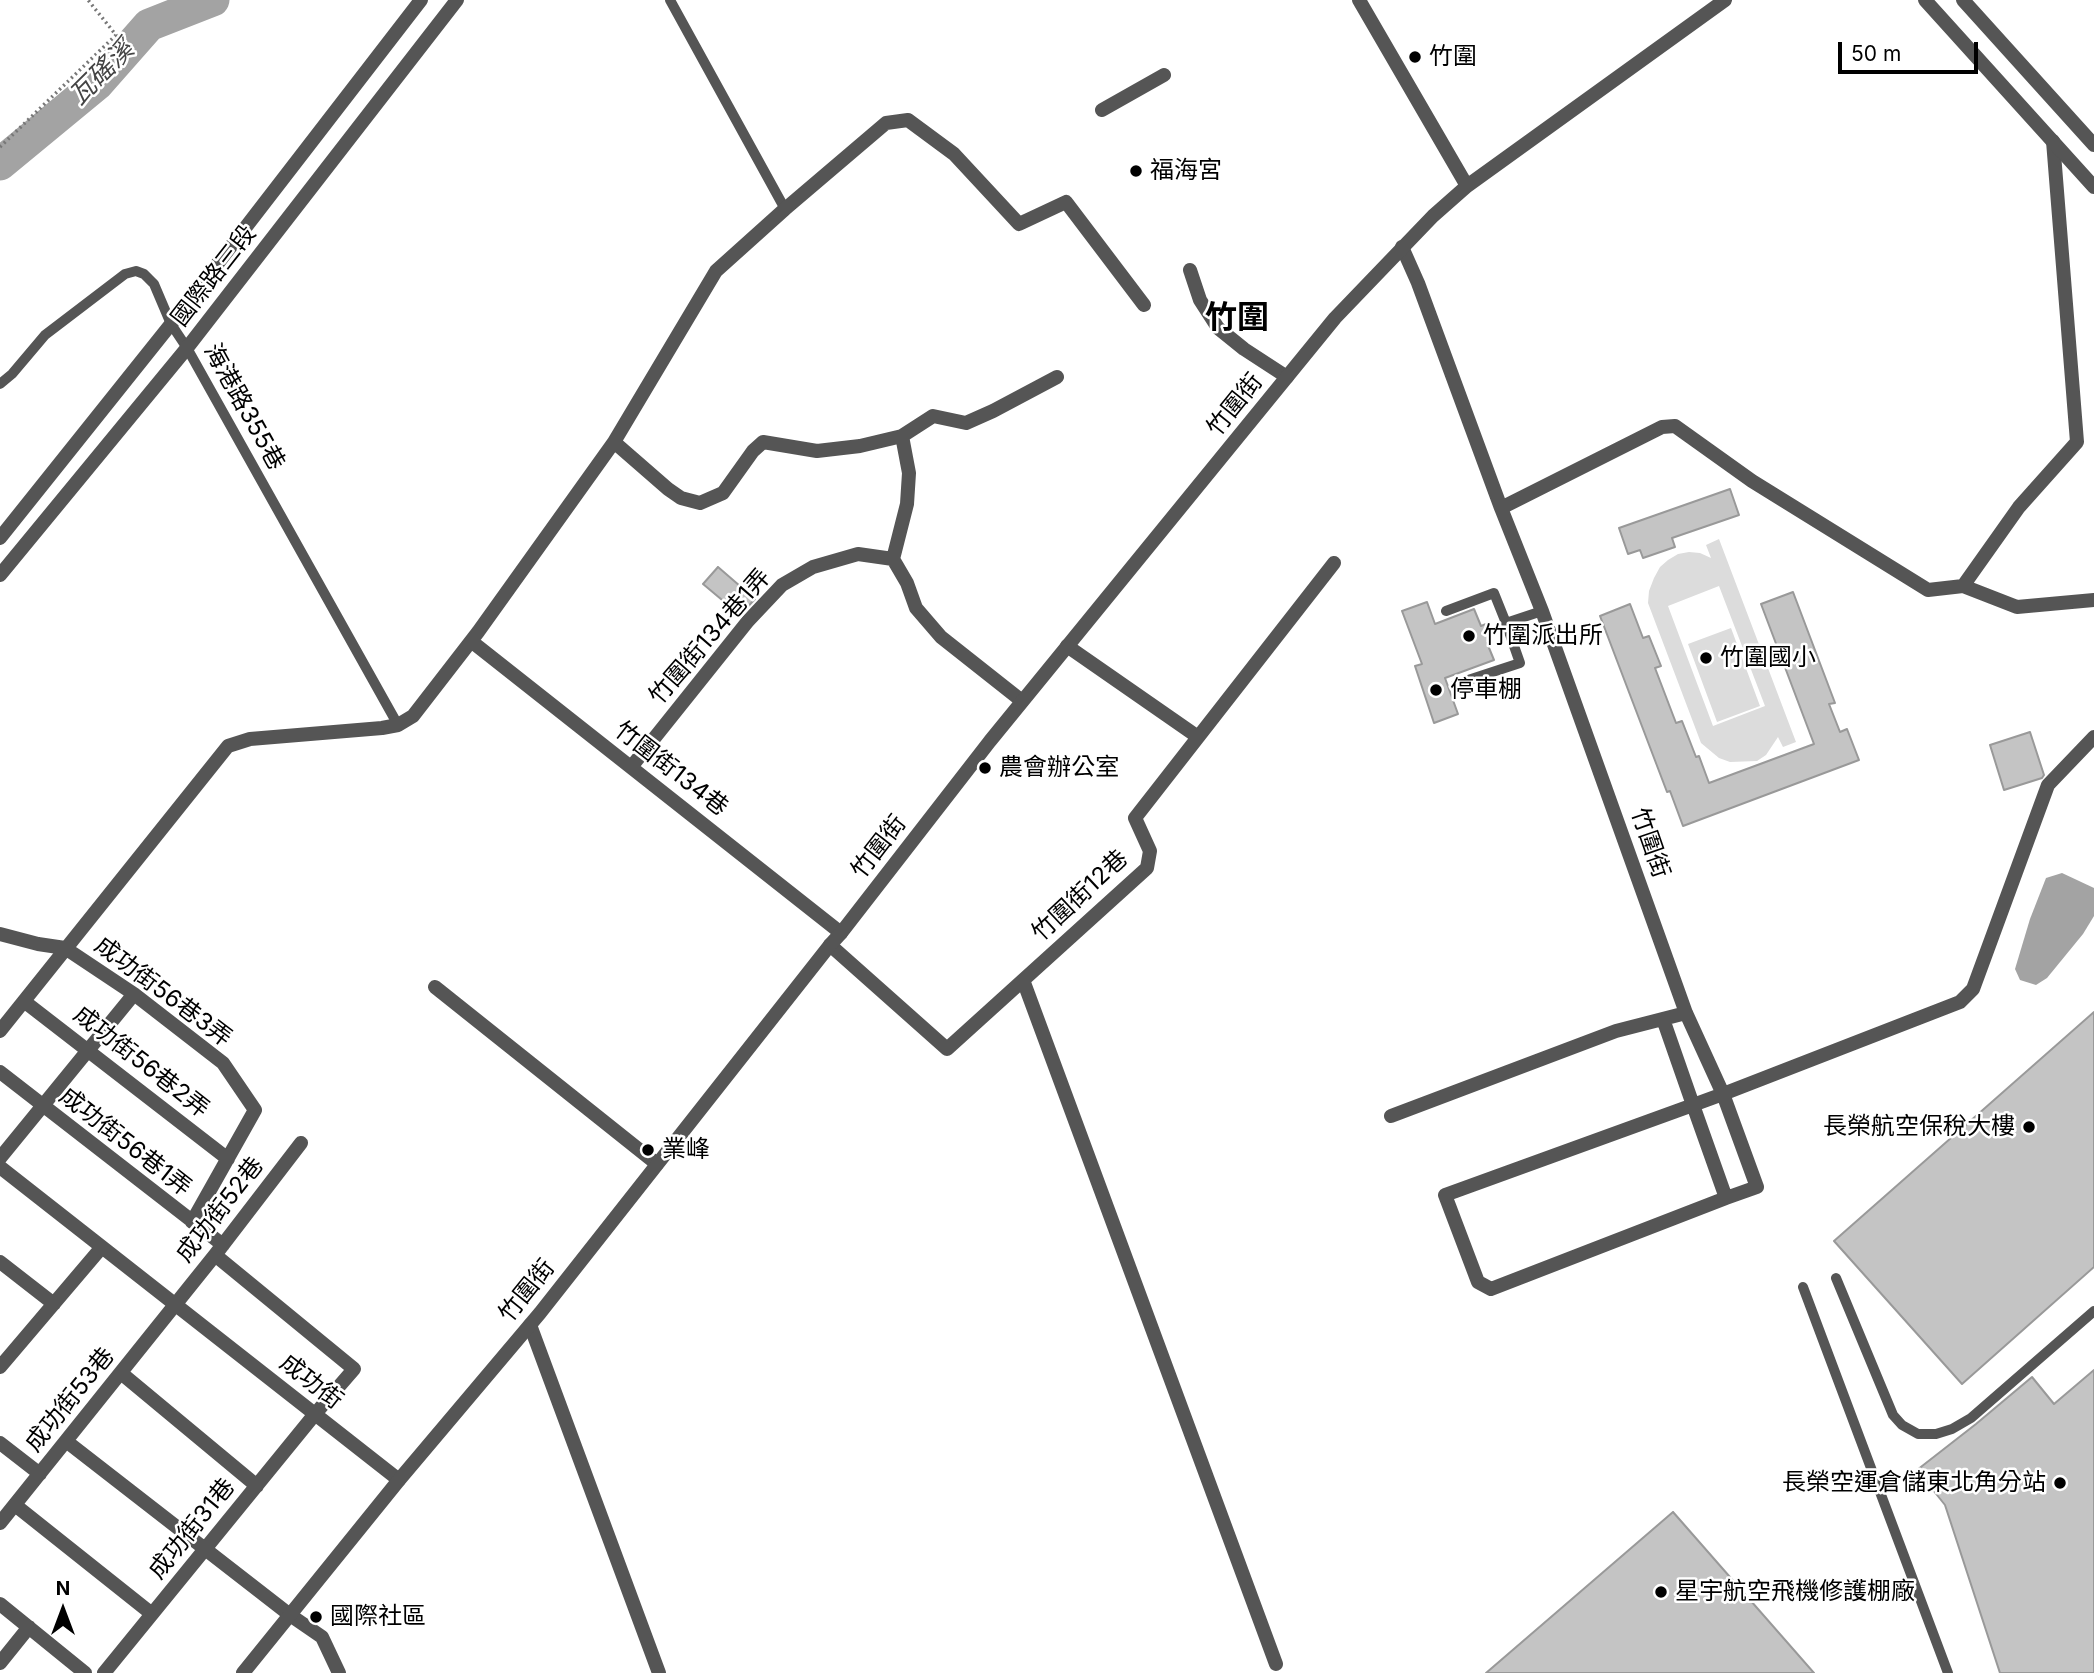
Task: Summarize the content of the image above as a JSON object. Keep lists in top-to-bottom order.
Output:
{
  "streets": {
    "street": [
      "國際路三段",
      "竹圍街",
      "竹圍街134巷1弄",
      "竹圍街134巷",
      "竹圍街12巷",
      "成功街56巷3弄",
      "成功街56巷2弄",
      "成功街56巷1弄",
      "成功街52巷",
      "成功街",
      "成功街53巷",
      "成功街31巷"
    ],
    "lane": ["海港路355巷"]
  },
  "crossings": [
    ["國際路三段", "海港路355巷"],
    ["竹圍街", "竹圍街134巷"],
    ["竹圍街", "竹圍街12巷"],
    ["竹圍街", "成功街"],
    ["竹圍街134巷1弄", "竹圍街134巷"],
    ["成功街56巷3弄", "成功街56巷2弄"],
    ["成功街56巷1弄", "成功街52巷"],
    ["成功街56巷1弄", "成功街"],
    ["成功街56巷1弄", "成功街31巷"],
    ["成功街52巷", "成功街"],
    ["成功街52巷", "成功街53巷"],
    ["成功街", "成功街53巷"],
    ["成功街", "成功街31巷"]
  ],
  "districts": ["竹圍"],
  "water": ["瓦磘溪"],
  "places": [
    "竹圍",
    "福海宮",
    "竹圍派出所",
    "竹圍國小",
    "停車棚",
    "農會辦公室",
    "長榮航空保稅大樓",
    "業峰",
    "長榮空運倉儲東北角分站",
    "星宇航空飛機修護棚廠",
    "國際社區"
  ],
  "scale_bar": "50 m",
  "north": "top"
}
